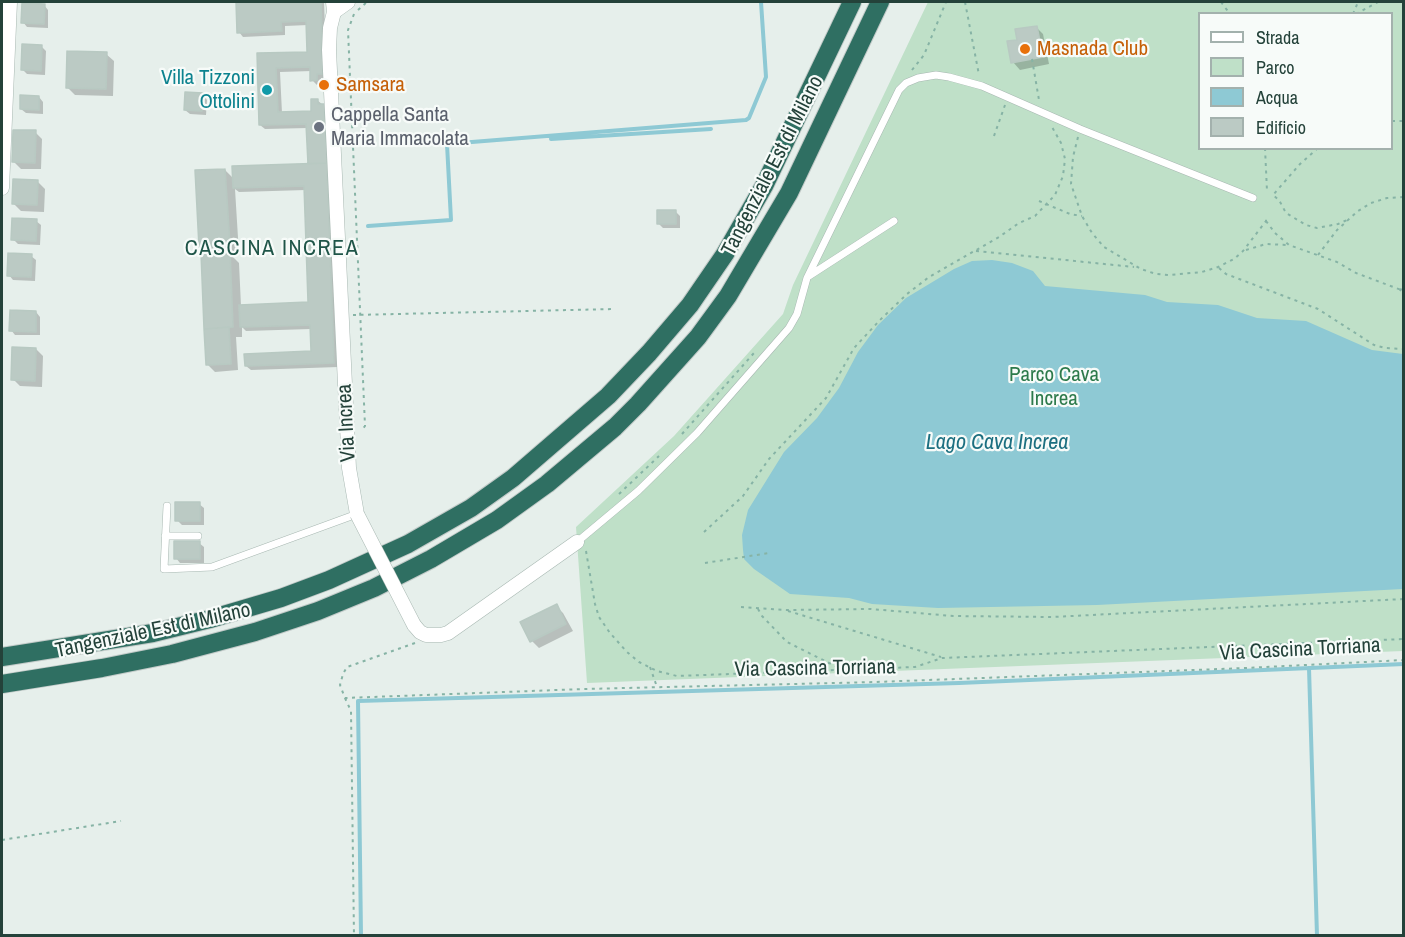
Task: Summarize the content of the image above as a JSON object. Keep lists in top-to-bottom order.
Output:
{
  "streets": {
    "highway": ["Tangenziale Est di Milano"],
    "street": ["Via Increa"],
    "path": ["Via Cascina Torriana"]
  },
  "districts": ["CASCINA INCREA"],
  "water": ["Lago Cava Increa"],
  "parks": ["Parco Cava Increa"],
  "places": [
    "Masnada Club",
    "Samsara",
    "Villa Tizzoni Ottolini",
    "Cappella Santa Maria Immacolata"
  ],
  "legend": [
    "Strada",
    "Parco",
    "Acqua",
    "Edificio"
  ]
}
